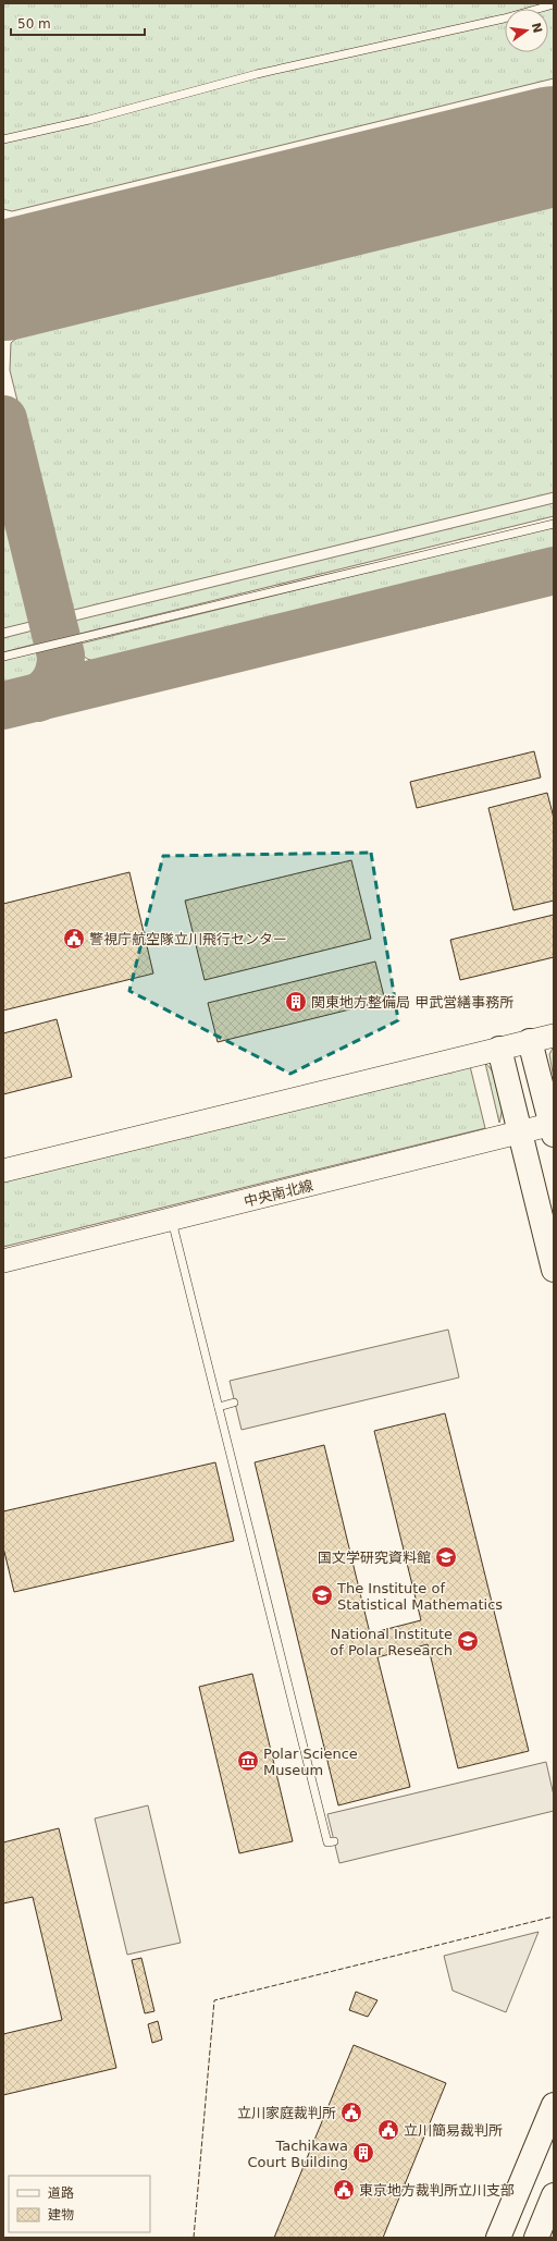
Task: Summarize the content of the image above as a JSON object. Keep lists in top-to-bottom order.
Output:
{
  "streets": {
    "main road": ["中央南北線"]
  },
  "places": {
    "public building": [
      "警視庁航空隊立川飛行センター",
      "立川家庭裁判所",
      "立川簡易裁判所",
      "東京地方裁判所立川支部"
    ],
    "building": ["関東地方整備局 甲武営繕事務所", "Tachikawa Court Building"],
    "school or university": ["国文学研究資料館", "The Institute of Statistical Mathematics", "National Institute of Polar Research"],
    "museum": ["Polar Science Museum"]
  },
  "legend": ["道路", "建物"],
  "scale_bar": "50 m",
  "north": "right"
}
